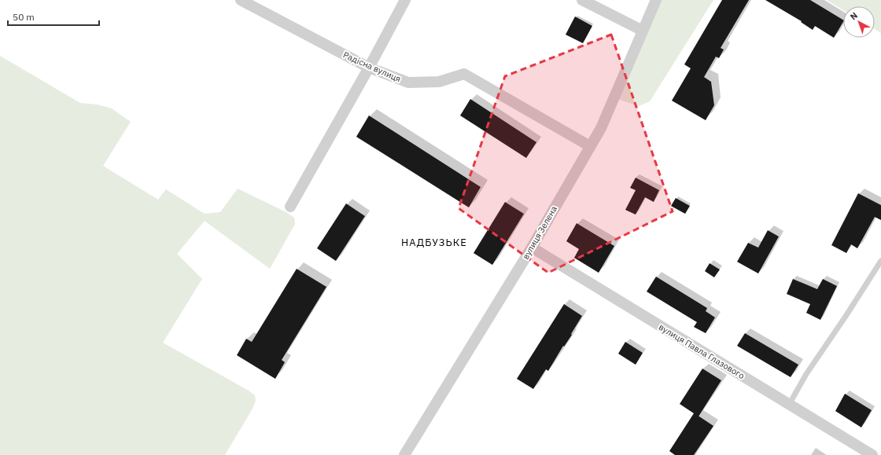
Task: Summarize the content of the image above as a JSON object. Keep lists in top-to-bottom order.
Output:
{
  "streets": {
    "street": ["Радісна вулиця", "вулиця Зелена", "вулиця Павла Глазового"]
  },
  "crossings": [
    ["Радісна вулиця", "вулиця Зелена"],
    ["вулиця Зелена", "вулиця Павла Глазового"]
  ],
  "districts": ["НАДБУЗЬКЕ"],
  "scale_bar": "50 m",
  "north": "top left"
}
